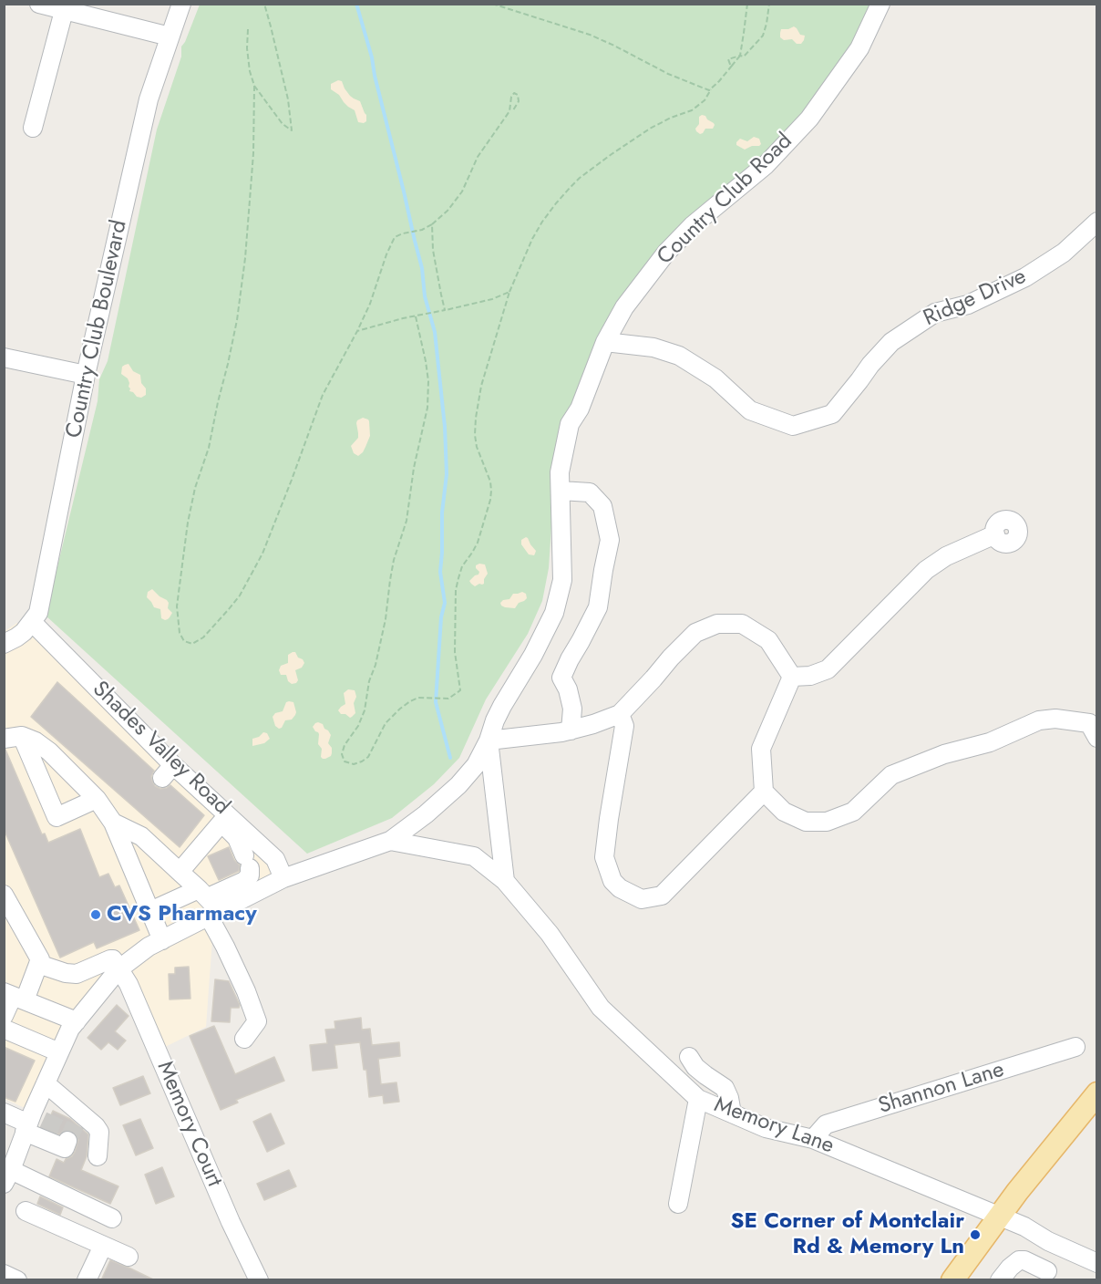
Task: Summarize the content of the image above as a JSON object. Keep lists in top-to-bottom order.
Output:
{
  "streets": {
    "street": [
      "Country Club Road",
      "Ridge Drive",
      "Country Club Boulevard",
      "Shades Valley Road",
      "Shannon Lane",
      "Memory Court",
      "Memory Lane"
    ]
  },
  "crossings": [
    ["Country Club Road", "Ridge Drive"],
    ["Country Club Road", "Shades Valley Road"],
    ["Country Club Road", "Memory Lane"],
    ["Country Club Boulevard", "Shades Valley Road"],
    ["Shannon Lane", "Memory Lane"]
  ],
  "places": ["CVS Pharmacy", "SE Corner of Montclair Rd & Memory Ln"]
}
